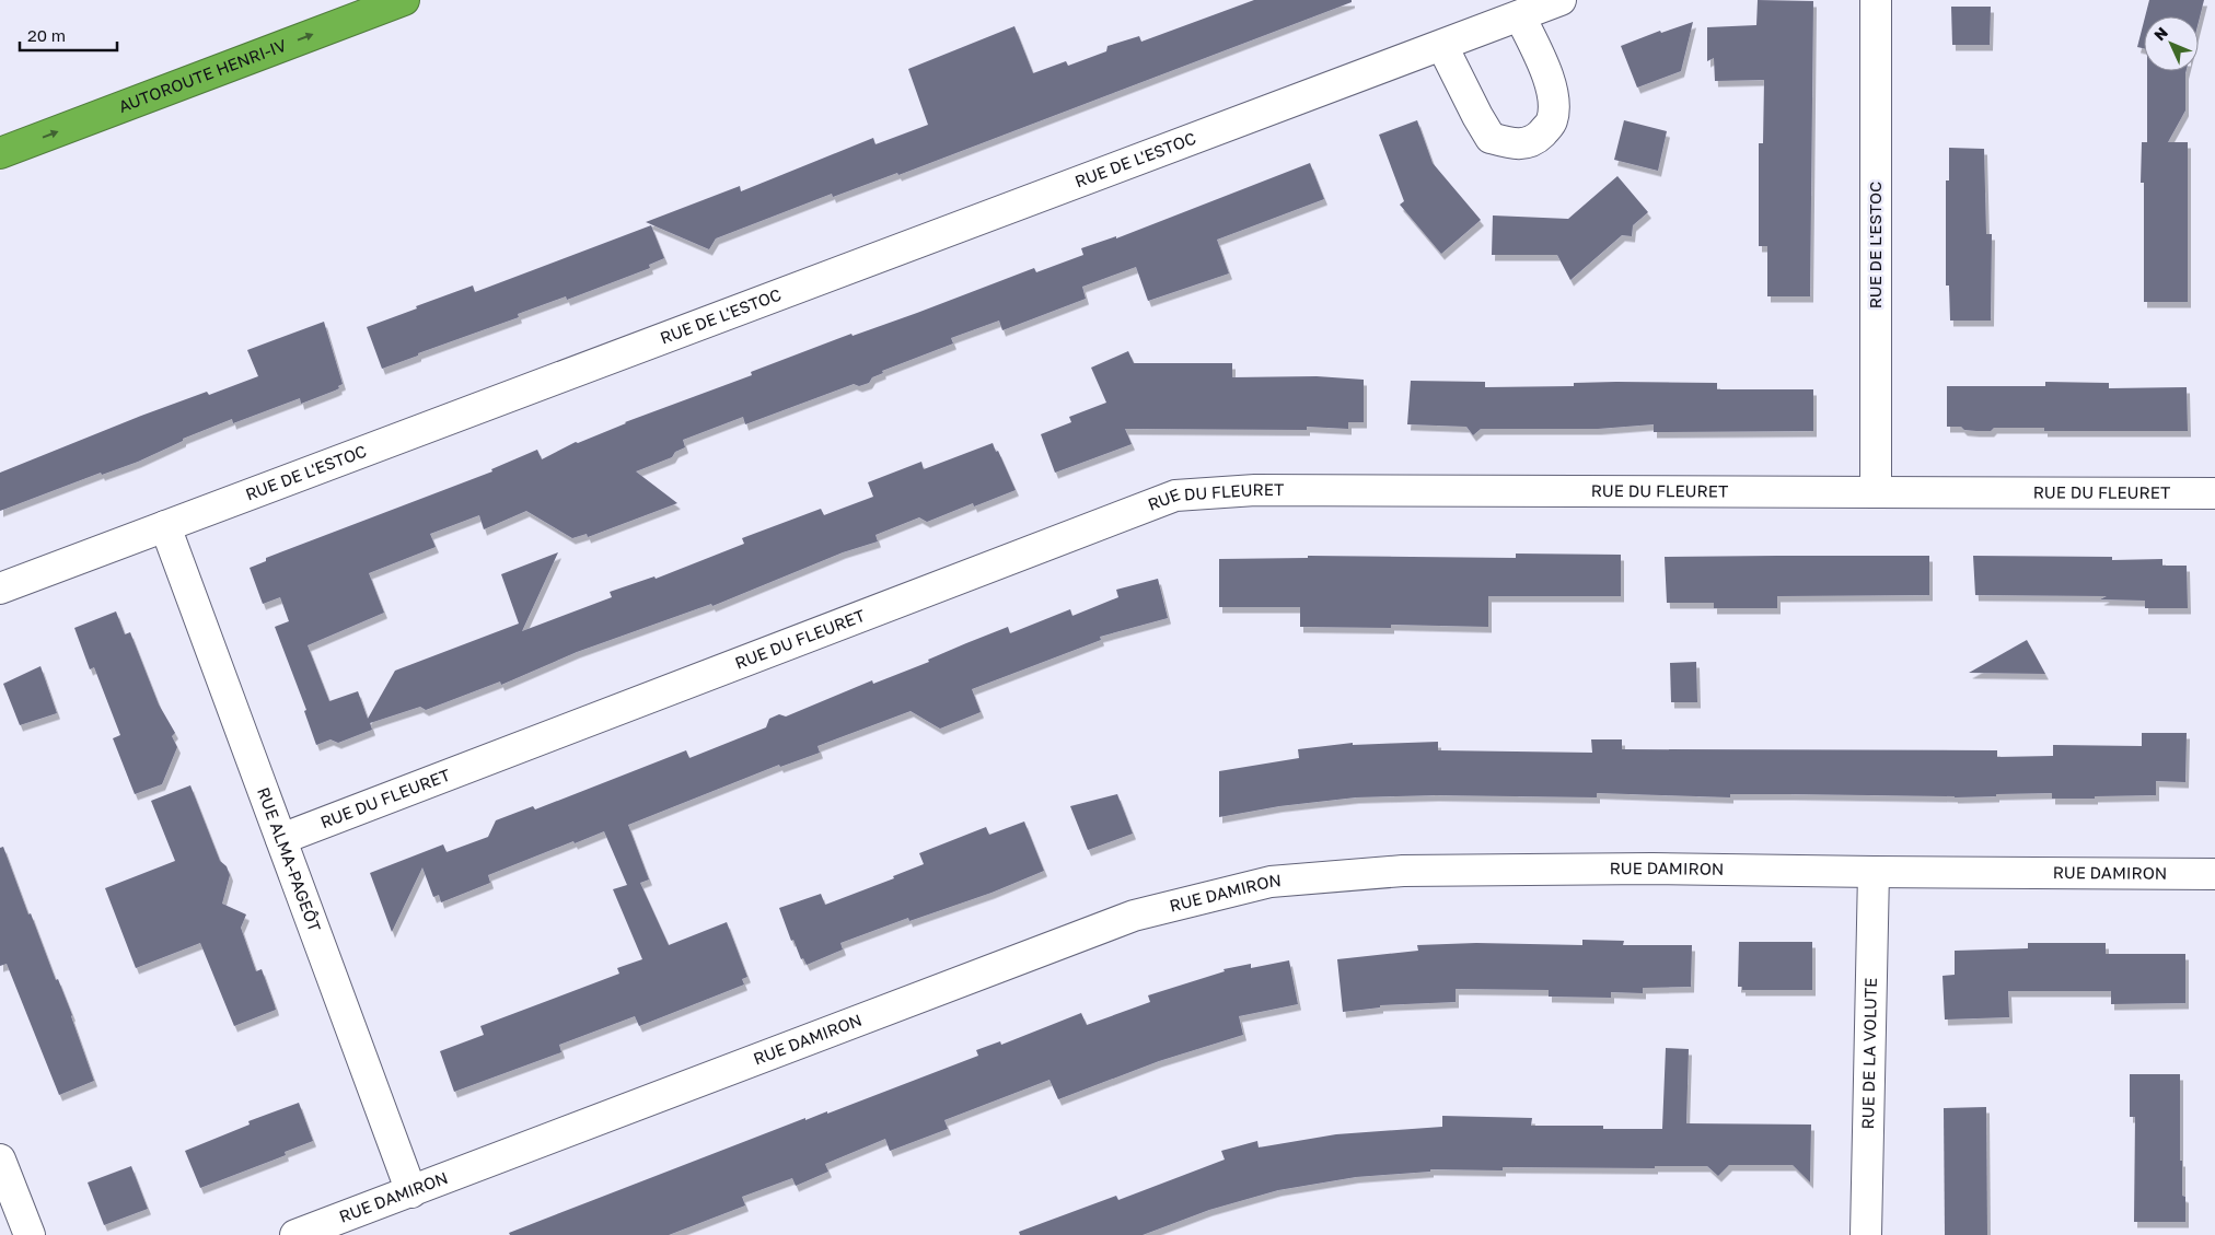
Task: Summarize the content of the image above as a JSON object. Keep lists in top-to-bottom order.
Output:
{
  "streets": {
    "highway": ["AUTOROUTE HENRI-IV"],
    "street": [
      "RUE DE L'ESTOC",
      "RUE DU FLEURET",
      "RUE ALMA-PAGEÔT",
      "RUE DAMIRON",
      "RUE DE LA VOLUTE"
    ]
  },
  "crossings": [
    ["RUE DE L'ESTOC", "RUE DU FLEURET"],
    ["RUE DE L'ESTOC", "RUE ALMA-PAGEÔT"],
    ["RUE DU FLEURET", "RUE ALMA-PAGEÔT"],
    ["RUE ALMA-PAGEÔT", "RUE DAMIRON"],
    ["RUE DAMIRON", "RUE DE LA VOLUTE"]
  ],
  "one_way": ["AUTOROUTE HENRI-IV"],
  "scale_bar": "20 m",
  "north": "top left"
}
